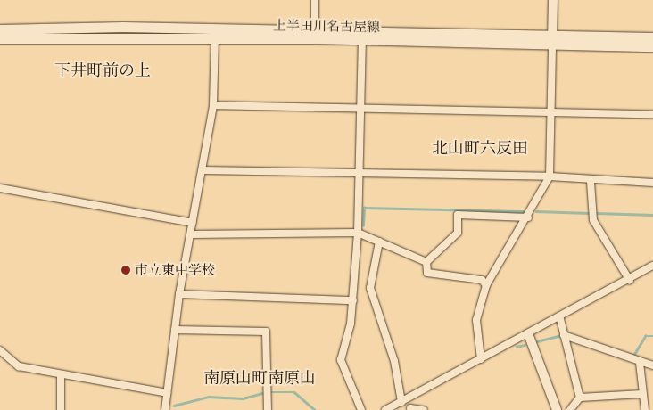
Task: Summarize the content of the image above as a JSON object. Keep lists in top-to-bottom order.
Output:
{
  "streets": {
    "main road": ["上半田川名古屋線"]
  },
  "districts": ["下井町前の上", "北山町六反田", "南原山町南原山"],
  "places": ["市立東中学校"]
}
